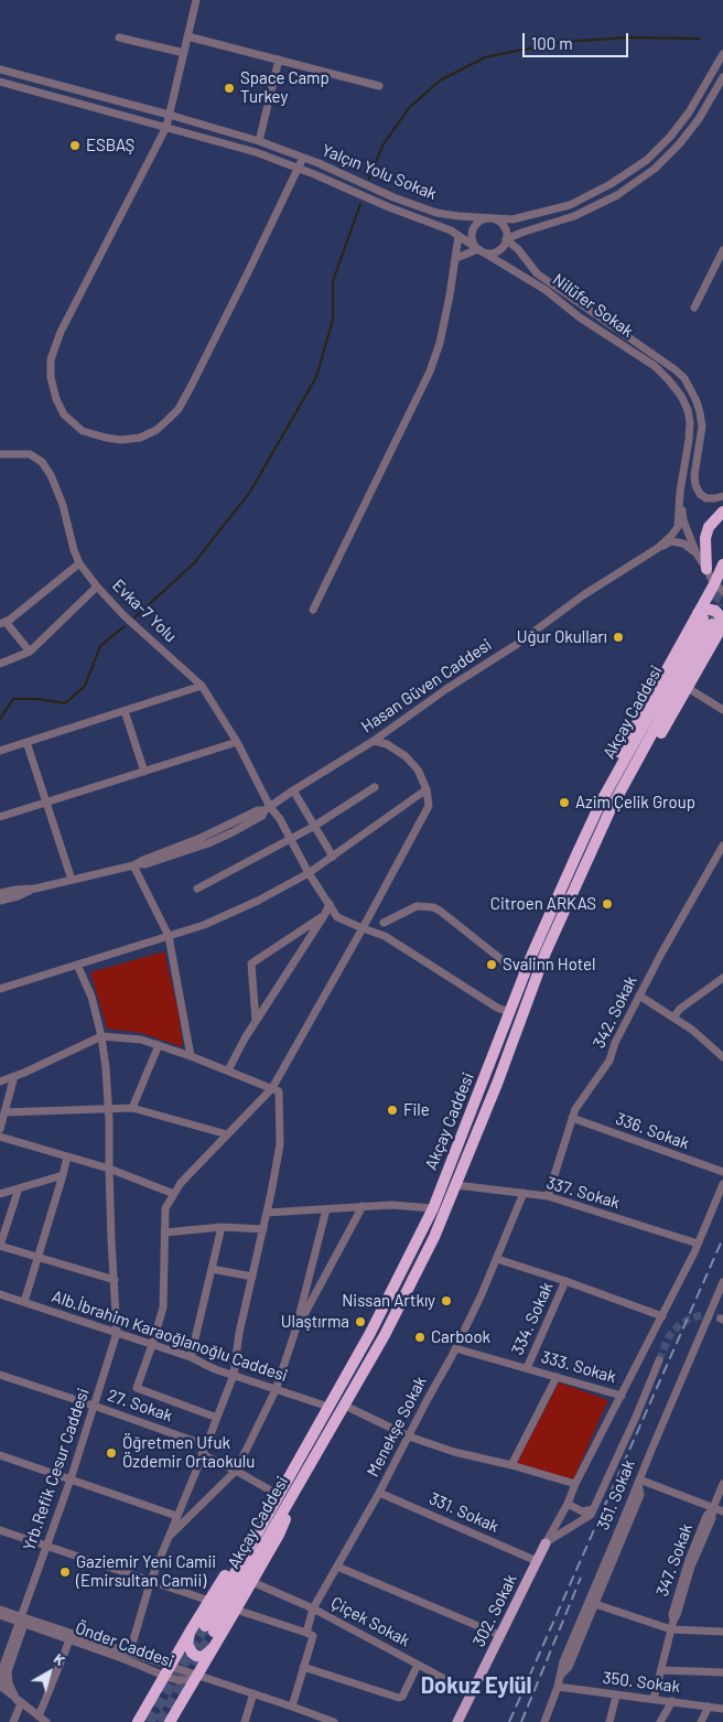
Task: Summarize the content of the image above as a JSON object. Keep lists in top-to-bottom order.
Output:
{
  "streets": {
    "highway": ["Akçay Caddesi"],
    "main road": ["302. Sokak"],
    "street": [
      "Yalçın Yolu Sokak",
      "Nilüfer Sokak",
      "Evka-7 Yolu",
      "Hasan Güven Caddesi",
      "342. Sokak",
      "336. Sokak",
      "337. Sokak",
      "334. Sokak",
      "Alb.İbrahim Karaoğlanoğlu Caddesi",
      "333. Sokak",
      "27. Sokak",
      "Menekşe Sokak",
      "Yrb.Refik Cesur Caddesi",
      "351. Sokak",
      "331. Sokak",
      "347. Sokak",
      "Çiçek Sokak",
      "Önder Caddesi",
      "350. Sokak"
    ]
  },
  "crossings": [
    ["Yalçın Yolu Sokak", "Nilüfer Sokak"],
    ["Evka-7 Yolu", "Hasan Güven Caddesi"],
    ["Akçay Caddesi", "337. Sokak"],
    ["Akçay Caddesi", "Alb.İbrahim Karaoğlanoğlu Caddesi"],
    ["342. Sokak", "336. Sokak"],
    ["342. Sokak", "337. Sokak"],
    ["337. Sokak", "Menekşe Sokak"],
    ["334. Sokak", "333. Sokak"],
    ["Alb.İbrahim Karaoğlanoğlu Caddesi", "Yrb.Refik Cesur Caddesi"],
    ["333. Sokak", "Menekşe Sokak"],
    ["27. Sokak", "Yrb.Refik Cesur Caddesi"],
    ["Menekşe Sokak", "331. Sokak"],
    ["Menekşe Sokak", "Çiçek Sokak"],
    ["Yrb.Refik Cesur Caddesi", "Önder Caddesi"],
    ["351. Sokak", "350. Sokak"],
    ["331. Sokak", "302. Sokak"],
    ["347. Sokak", "350. Sokak"],
    ["302. Sokak", "Çiçek Sokak"]
  ],
  "districts": ["Dokuz Eylül"],
  "places": [
    "Space Camp Turkey",
    "ESBAŞ",
    "Uğur Okulları",
    "Azim Çelik Group",
    "Citroen ARKAS",
    "Svalinn Hotel",
    "File",
    "Nissan Artkıy",
    "Ulaştırma",
    "Carbook",
    "Öğretmen Ufuk Özdemir Ortaokulu",
    "Gaziemir Yeni Camii (Emirsultan Camii)"
  ],
  "scale_bar": "100 m",
  "north": "top right"
}
